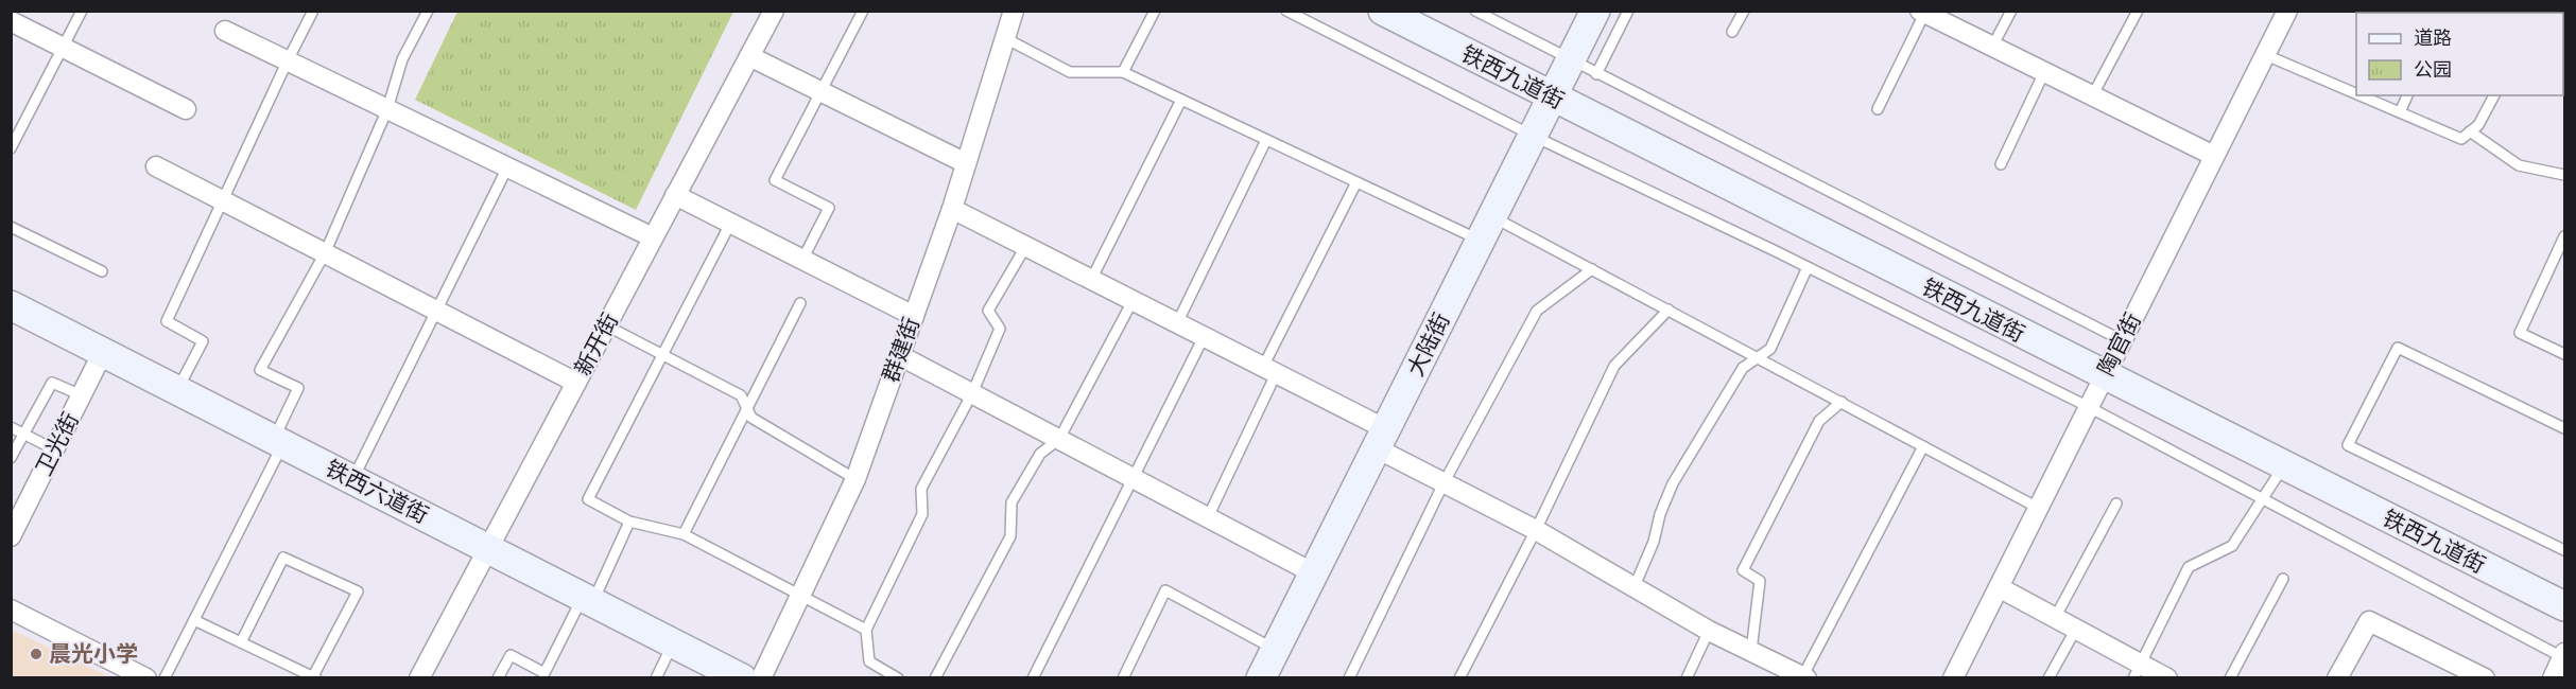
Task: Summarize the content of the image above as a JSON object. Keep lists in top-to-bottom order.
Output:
{
  "streets": {
    "main road": ["铁西九道街", "大陆街", "铁西六道街"],
    "street": [
      "新开街",
      "陶官街",
      "群建街",
      "卫光街"
    ]
  },
  "crossings": [
    ["铁西九道街", "大陆街"],
    ["铁西九道街", "陶官街"],
    ["新开街", "铁西六道街"],
    ["卫光街", "铁西六道街"]
  ],
  "places": ["晨光小学"],
  "legend": ["道路", "公园"]
}
